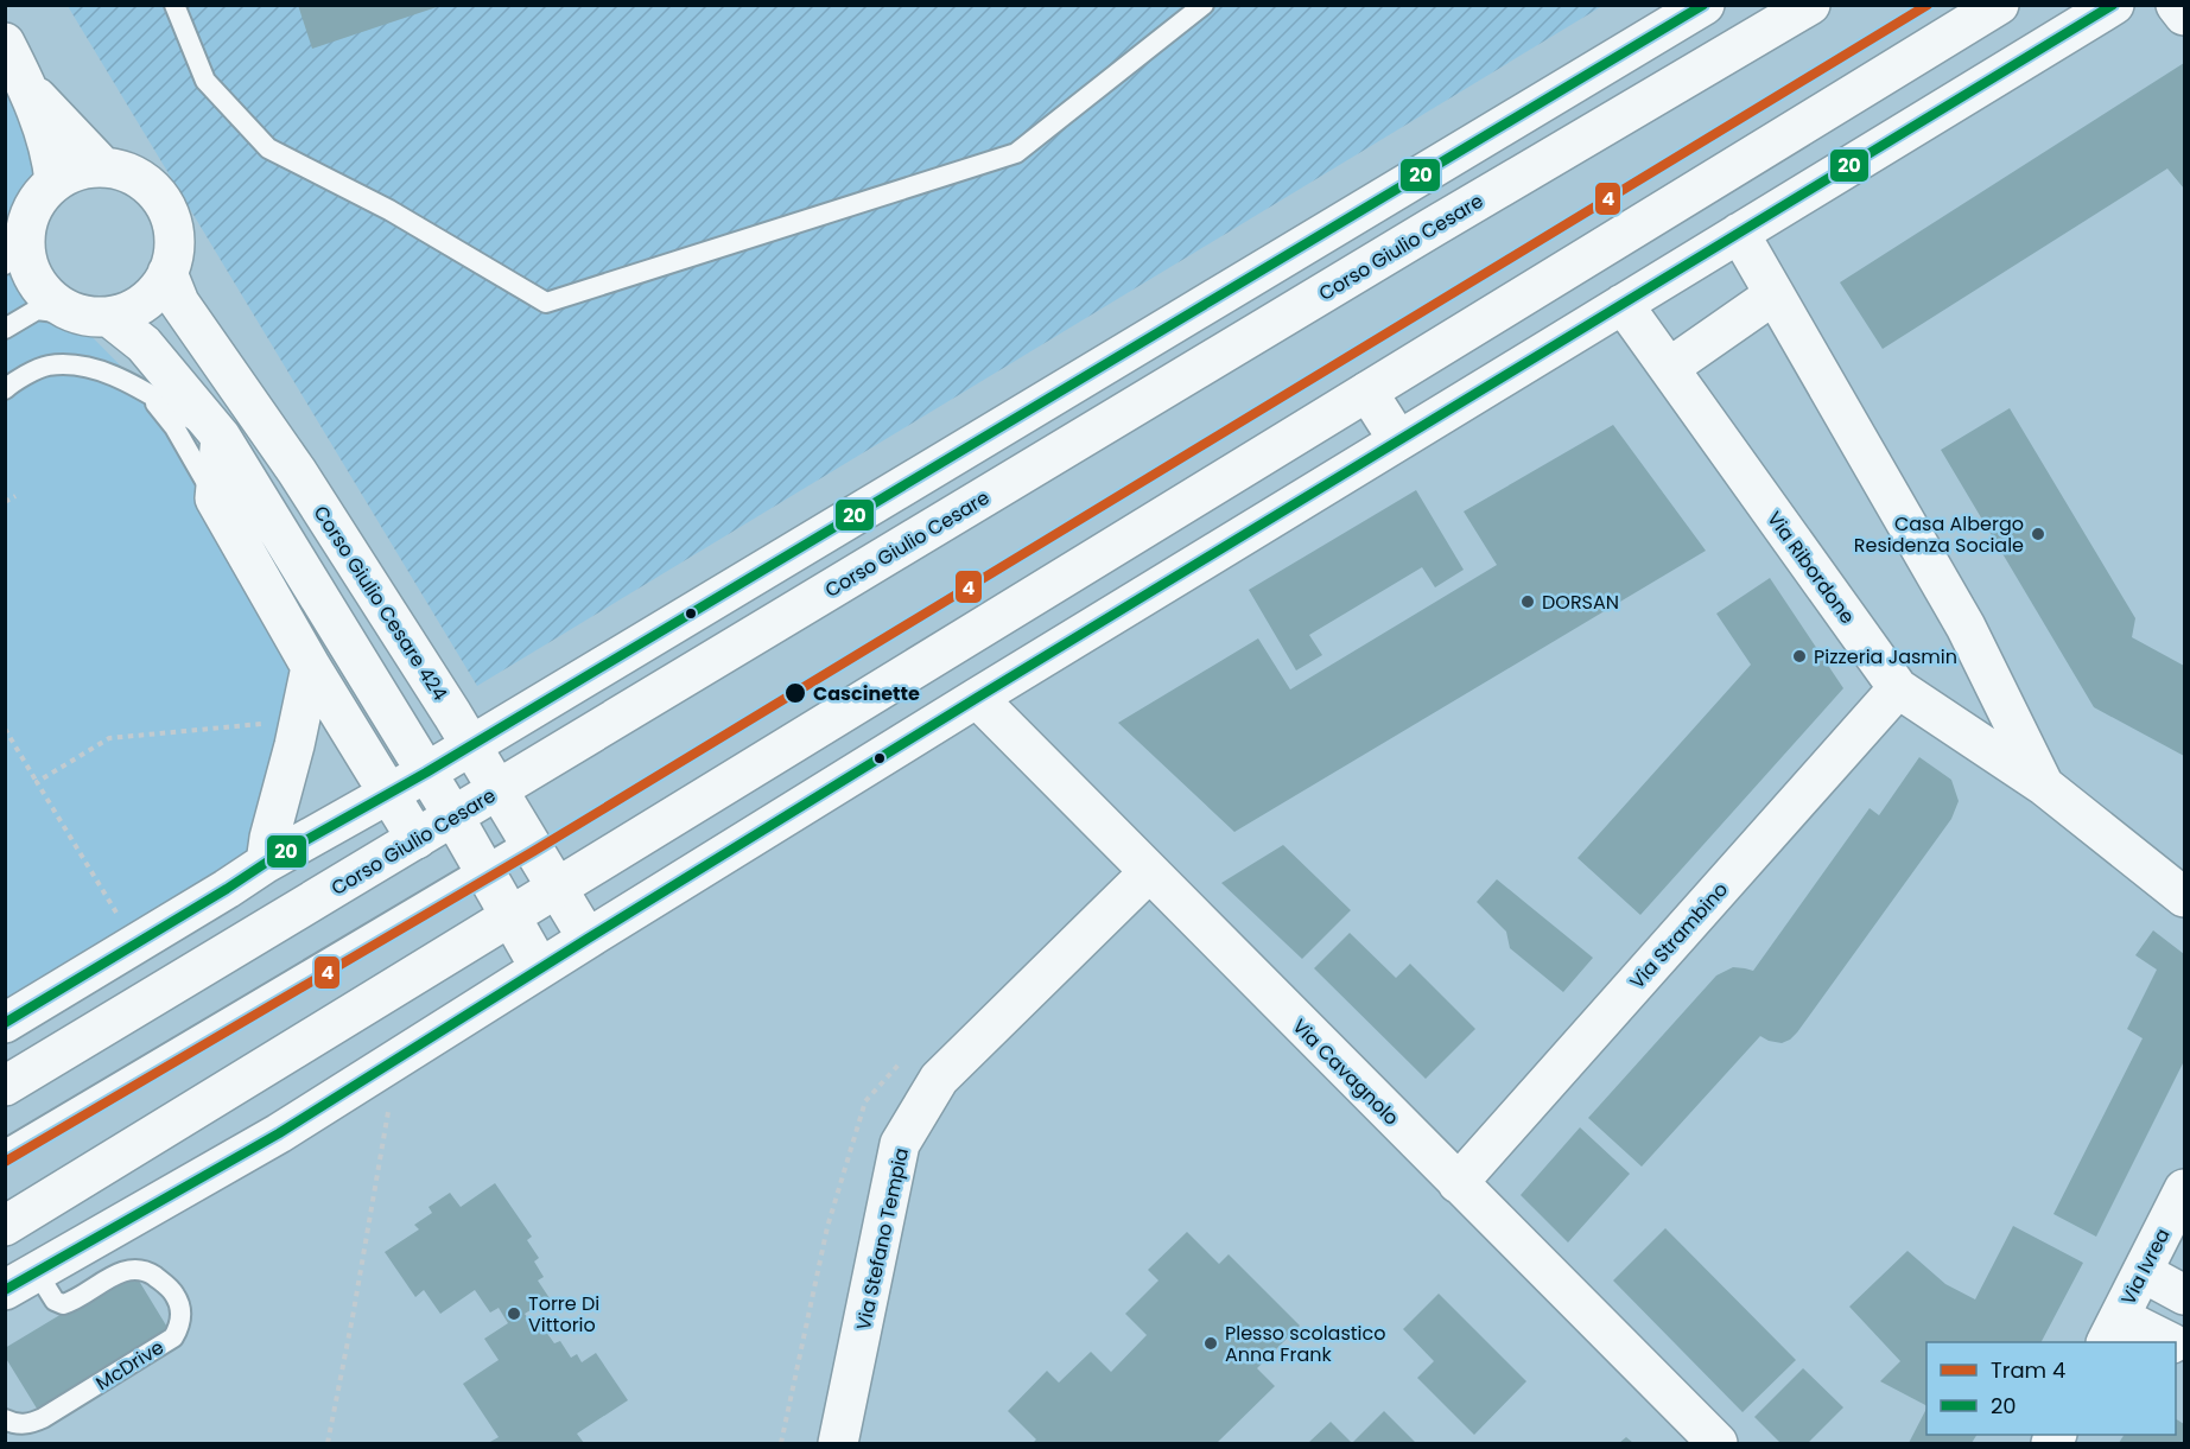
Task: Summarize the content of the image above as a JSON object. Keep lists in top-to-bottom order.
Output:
{
  "streets": {
    "street": [
      "Corso Giulio Cesare",
      "Via Ribordone",
      "Corso Giulio Cesare 424",
      "Via Strambino",
      "Via Cavagnolo",
      "Via Stefano Tempia",
      "Via Ivrea"
    ],
    "lane": ["McDrive"]
  },
  "crossings": [
    ["Corso Giulio Cesare", "Corso Giulio Cesare 424"],
    ["Via Ribordone", "Via Strambino"],
    ["Via Strambino", "Via Cavagnolo"],
    ["Via Cavagnolo", "Via Stefano Tempia"]
  ],
  "places": [
    "Casa Albergo Residenza Sociale",
    "DORSAN",
    "Pizzeria Jasmin",
    "Cascinette",
    "Torre Di Vittorio",
    "Plesso scolastico Anna Frank"
  ],
  "lines": ["tram line 4", "transit line 20"],
  "legend": ["Tram 4", "20"]
}
